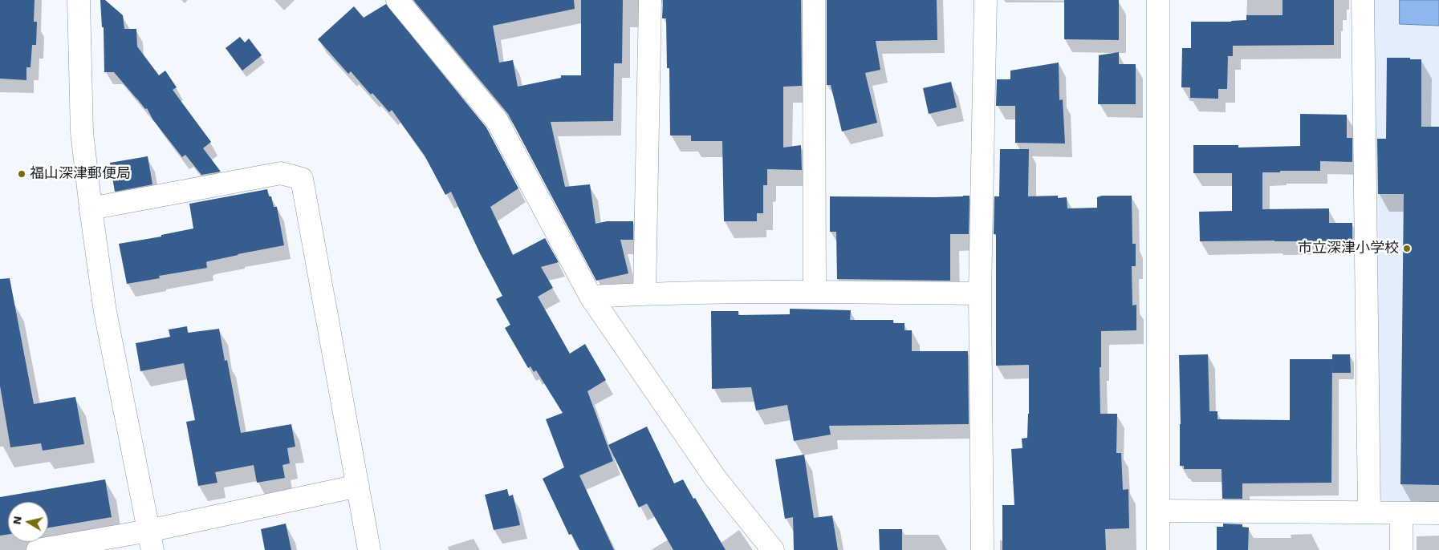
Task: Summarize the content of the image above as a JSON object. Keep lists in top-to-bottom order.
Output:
{
  "places": ["福山深津郵便局", "市立深津小学校"],
  "north": "left"
}
